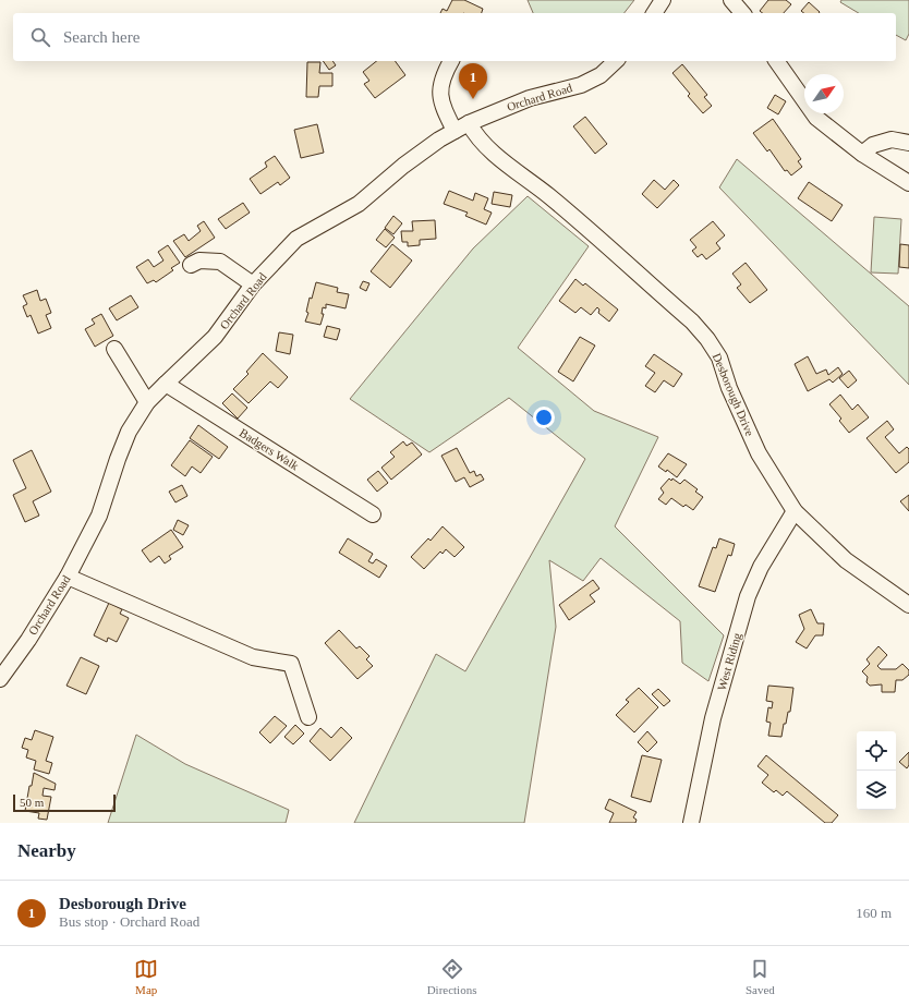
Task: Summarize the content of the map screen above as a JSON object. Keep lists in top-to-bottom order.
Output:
{
  "streets": {
    "street": [
      "Orchard Road",
      "Desborough Drive",
      "Badgers Walk",
      "West Riding"
    ]
  },
  "crossings": [
    ["Orchard Road", "Desborough Drive"],
    ["Orchard Road", "Badgers Walk"],
    ["Desborough Drive", "West Riding"]
  ],
  "scale_bar": "50 m",
  "north": "top right",
  "page": {
    "search": "Search here",
    "pins": "1",
    "scale": "50 m",
    "heading": "Nearby",
    "list": [
      {
        "mark": "1",
        "name": "Desborough Drive",
        "note": "Bus stop · Orchard Road",
        "value": "160 m"
      }
    ],
    "nav": ["Map", "Directions", "Saved"]
  }
}
